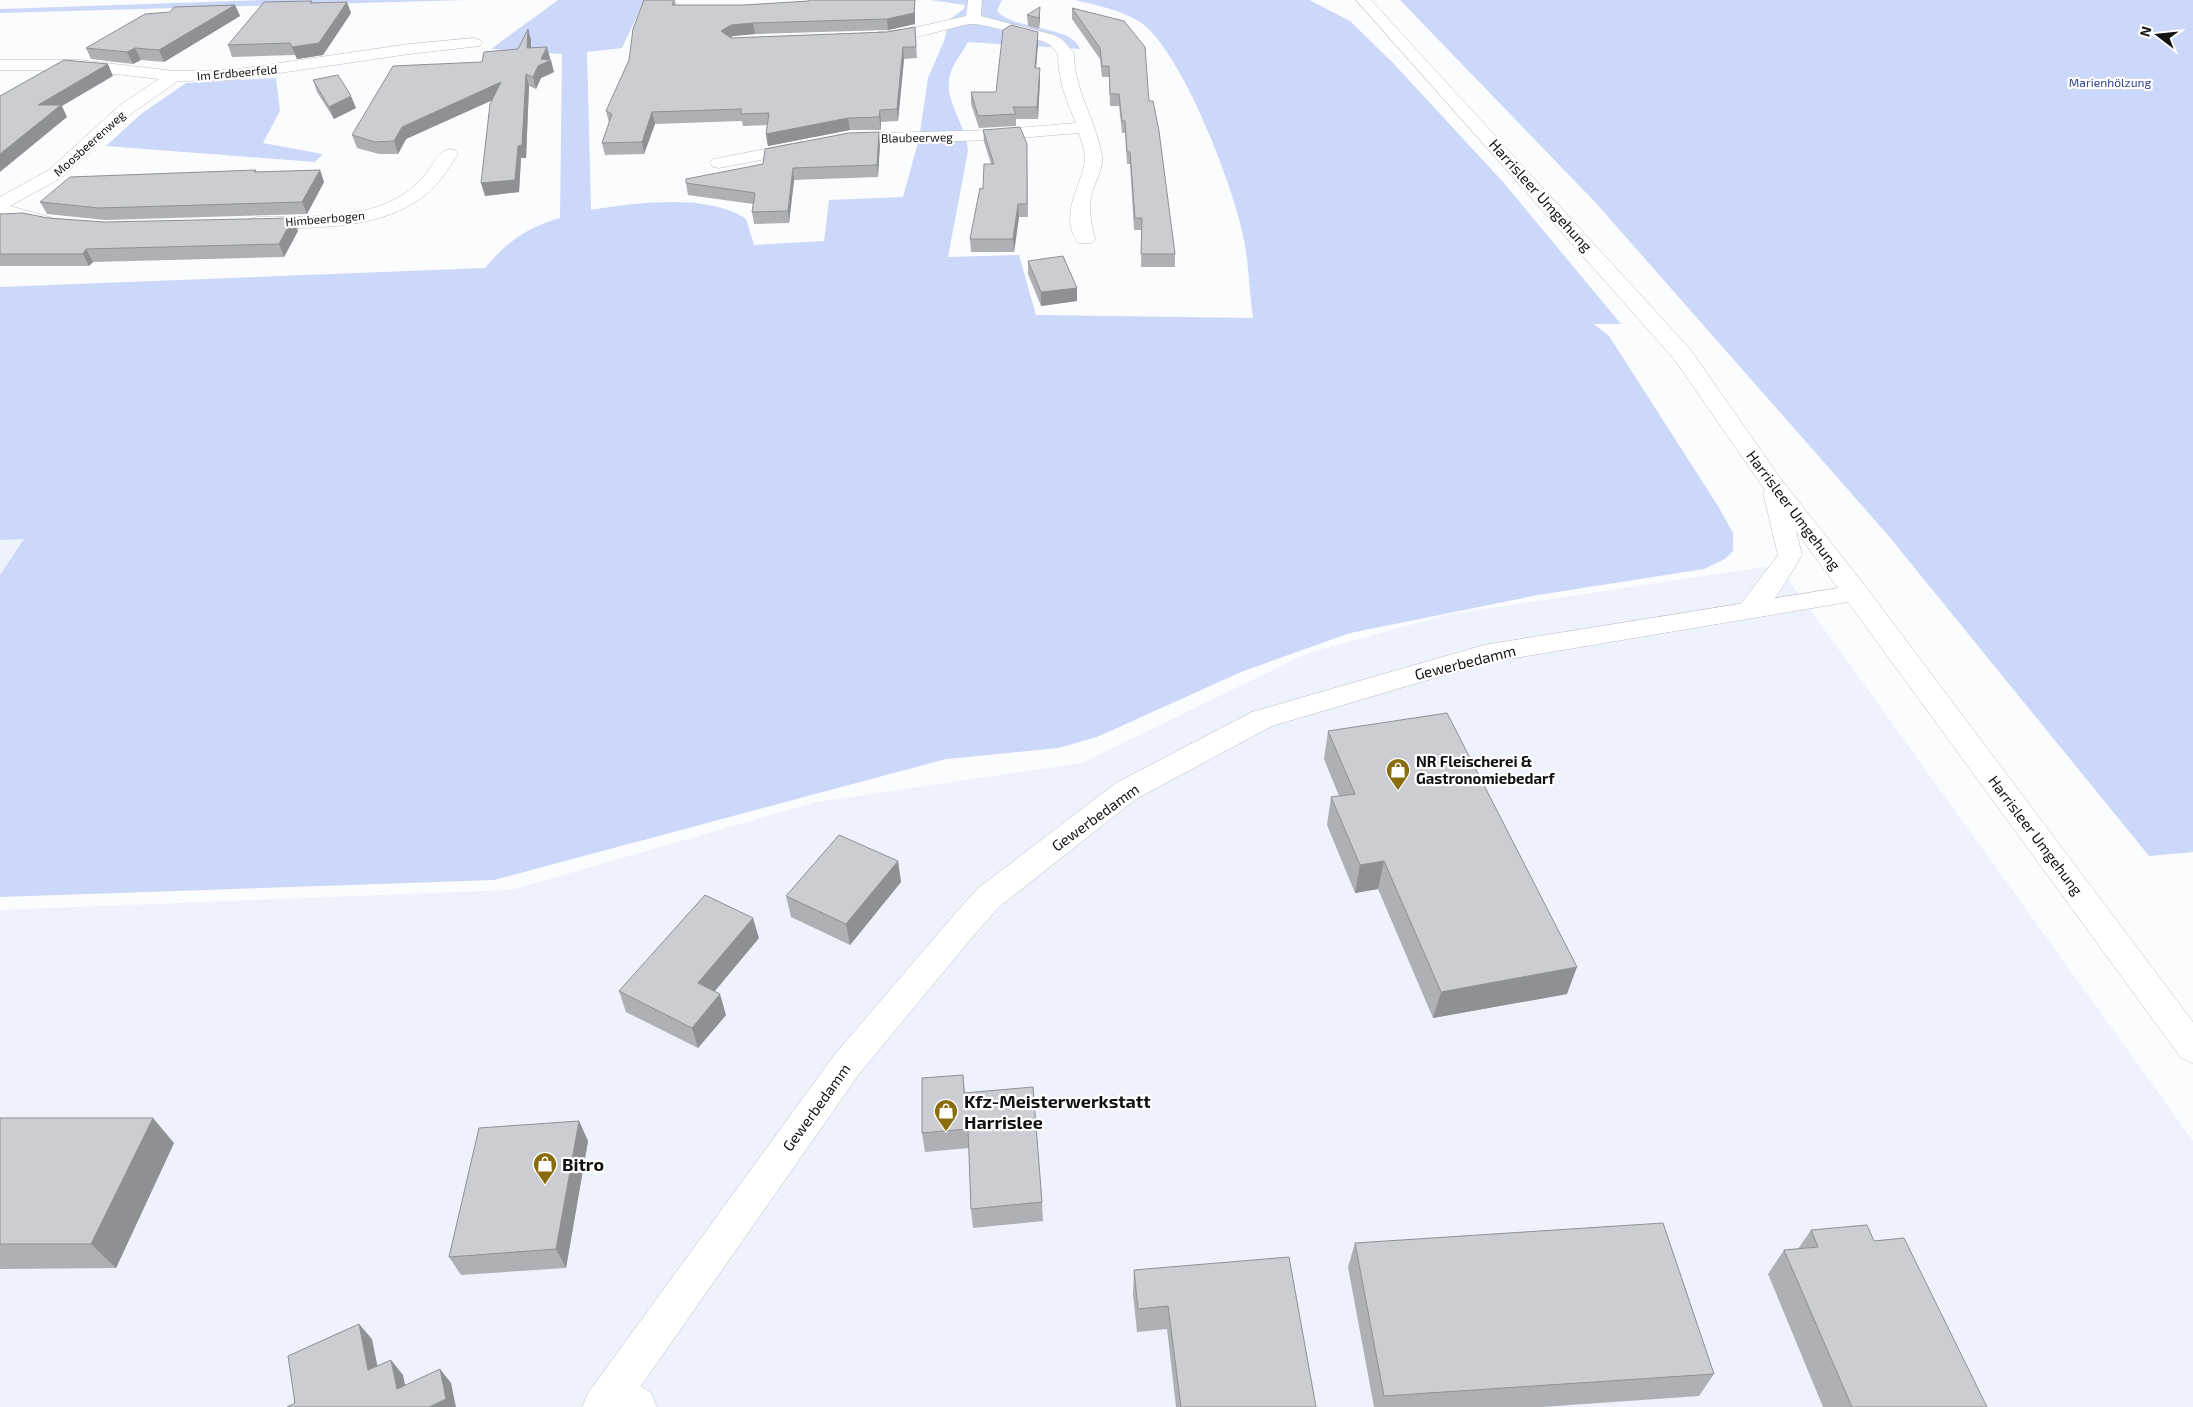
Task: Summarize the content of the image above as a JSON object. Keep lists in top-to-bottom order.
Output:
{
  "streets": {
    "street": [
      "Im Erdbeerfeld",
      "Blaubeerweg",
      "Moosbeerenweg",
      "Harrisleer Umgehung",
      "Himbeerbogen",
      "Gewerbedamm"
    ]
  },
  "crossings": [
    ["Im Erdbeerfeld", "Moosbeerenweg"],
    ["Harrisleer Umgehung", "Gewerbedamm"]
  ],
  "parks": ["Marienhölzung"],
  "places": {
    "shop": ["NR Fleischerei & Gastronomiebedarf", "Kfz-Meisterwerkstatt Harrislee", "Bitro"]
  },
  "north": "left"
}
